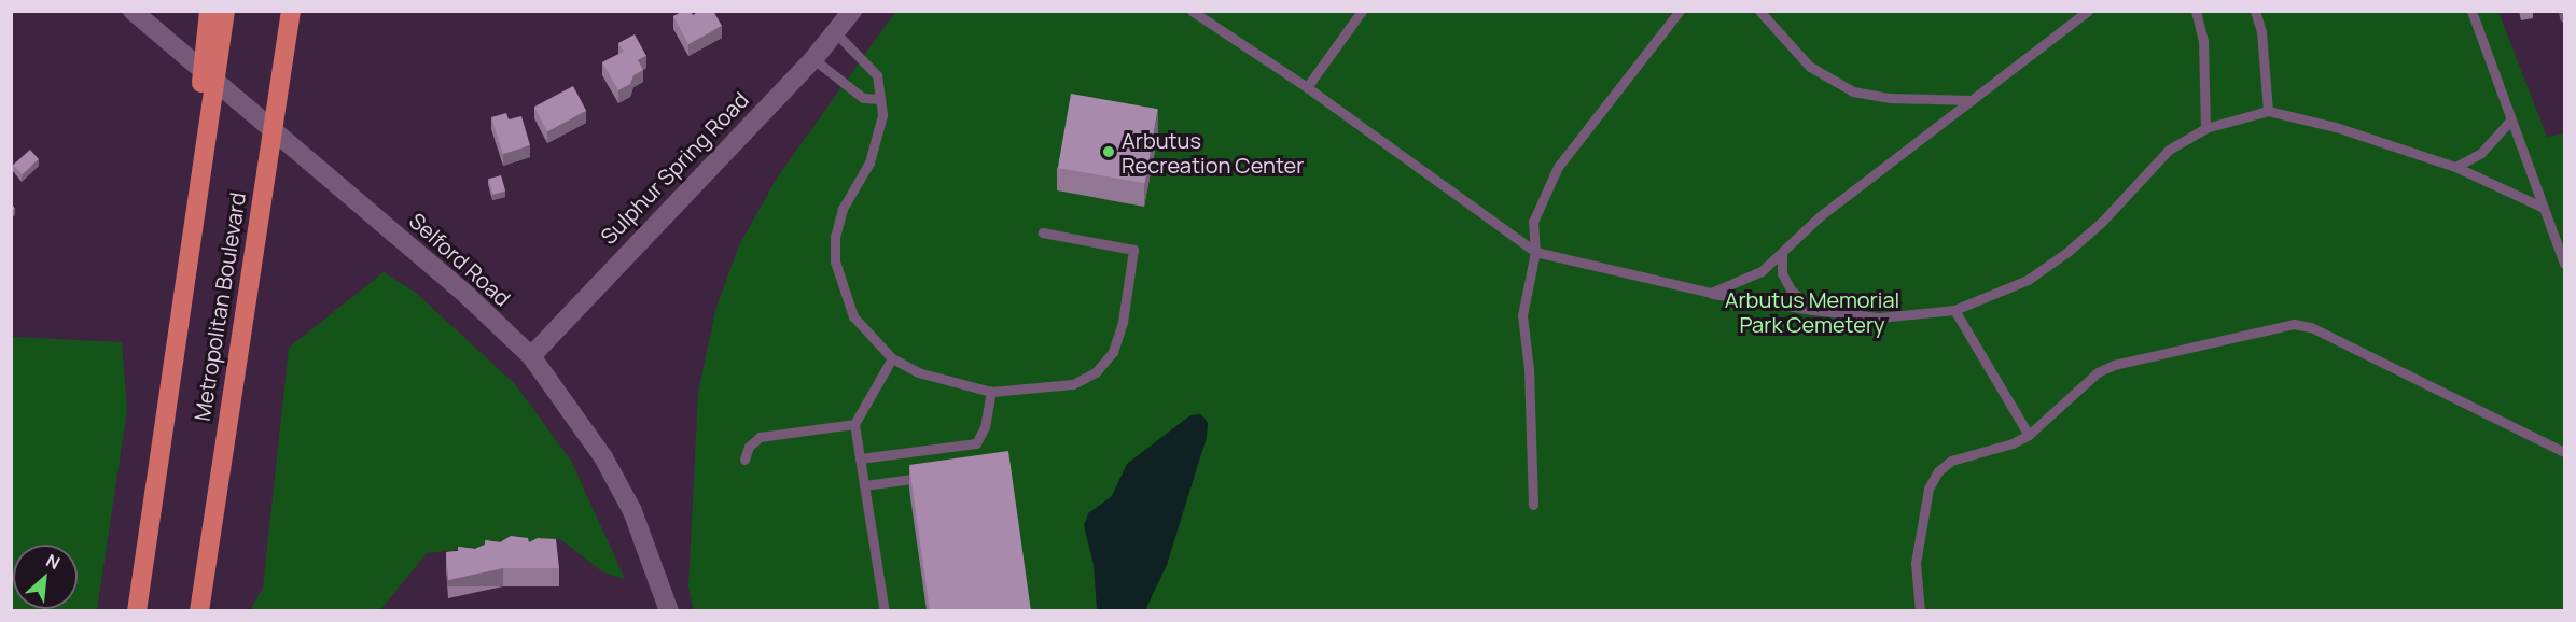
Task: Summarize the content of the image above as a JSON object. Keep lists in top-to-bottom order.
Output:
{
  "streets": {
    "highway": ["Metropolitan Boulevard"],
    "main road": ["Sulphur Spring Road", "Selford Road"]
  },
  "crossings": [
    ["Sulphur Spring Road", "Selford Road"]
  ],
  "parks": ["Arbutus Memorial Park Cemetery"],
  "places": ["Arbutus Recreation Center"],
  "north": "top right"
}
